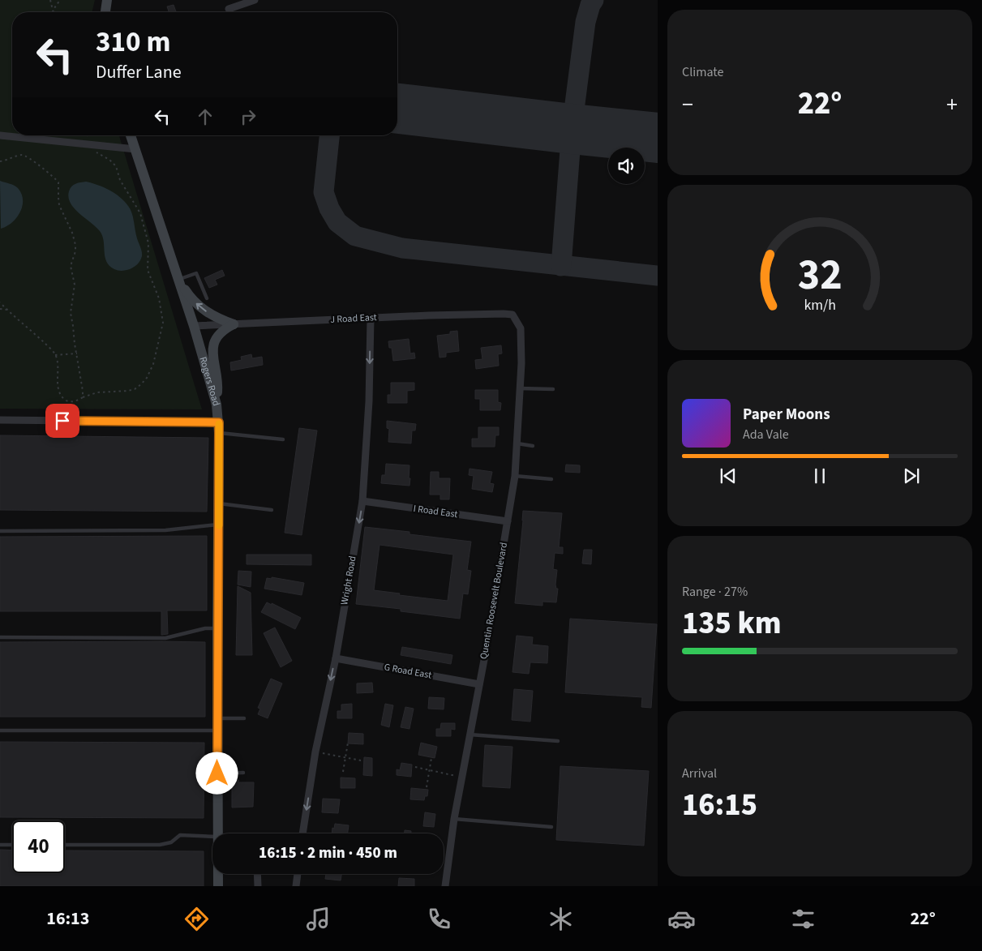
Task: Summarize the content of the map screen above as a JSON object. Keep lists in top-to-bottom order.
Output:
{
  "streets": {
    "street": [
      "J Road East",
      "Rogers Road",
      "I Road East",
      "Wright Road",
      "Quentin Roosevelt Boulevard",
      "G Road East"
    ]
  },
  "crossings": [
    ["J Road East", "Rogers Road"],
    ["J Road East", "Wright Road"],
    ["J Road East", "Quentin Roosevelt Boulevard"],
    ["I Road East", "Wright Road"],
    ["I Road East", "Quentin Roosevelt Boulevard"],
    ["Wright Road", "G Road East"],
    ["Quentin Roosevelt Boulevard", "G Road East"]
  ],
  "one_way": ["Wright Road"],
  "page": {
    "tile": [
      "Climate",
      ["Range · 27%", "135 km"],
      ["Arrival", "16:15"]
    ],
    "turn": ["310 m", "Duffer Lane"],
    "heat": ["−", "22°", "+"],
    "song": ["Paper Moons", "Ada Vale"],
    "limit": "40",
    "trip": "16:15 · 2 min · 450 m",
    "tabs": ["16:13", "22°"],
    "gauge": ["32", "km/h"]
  }
}
